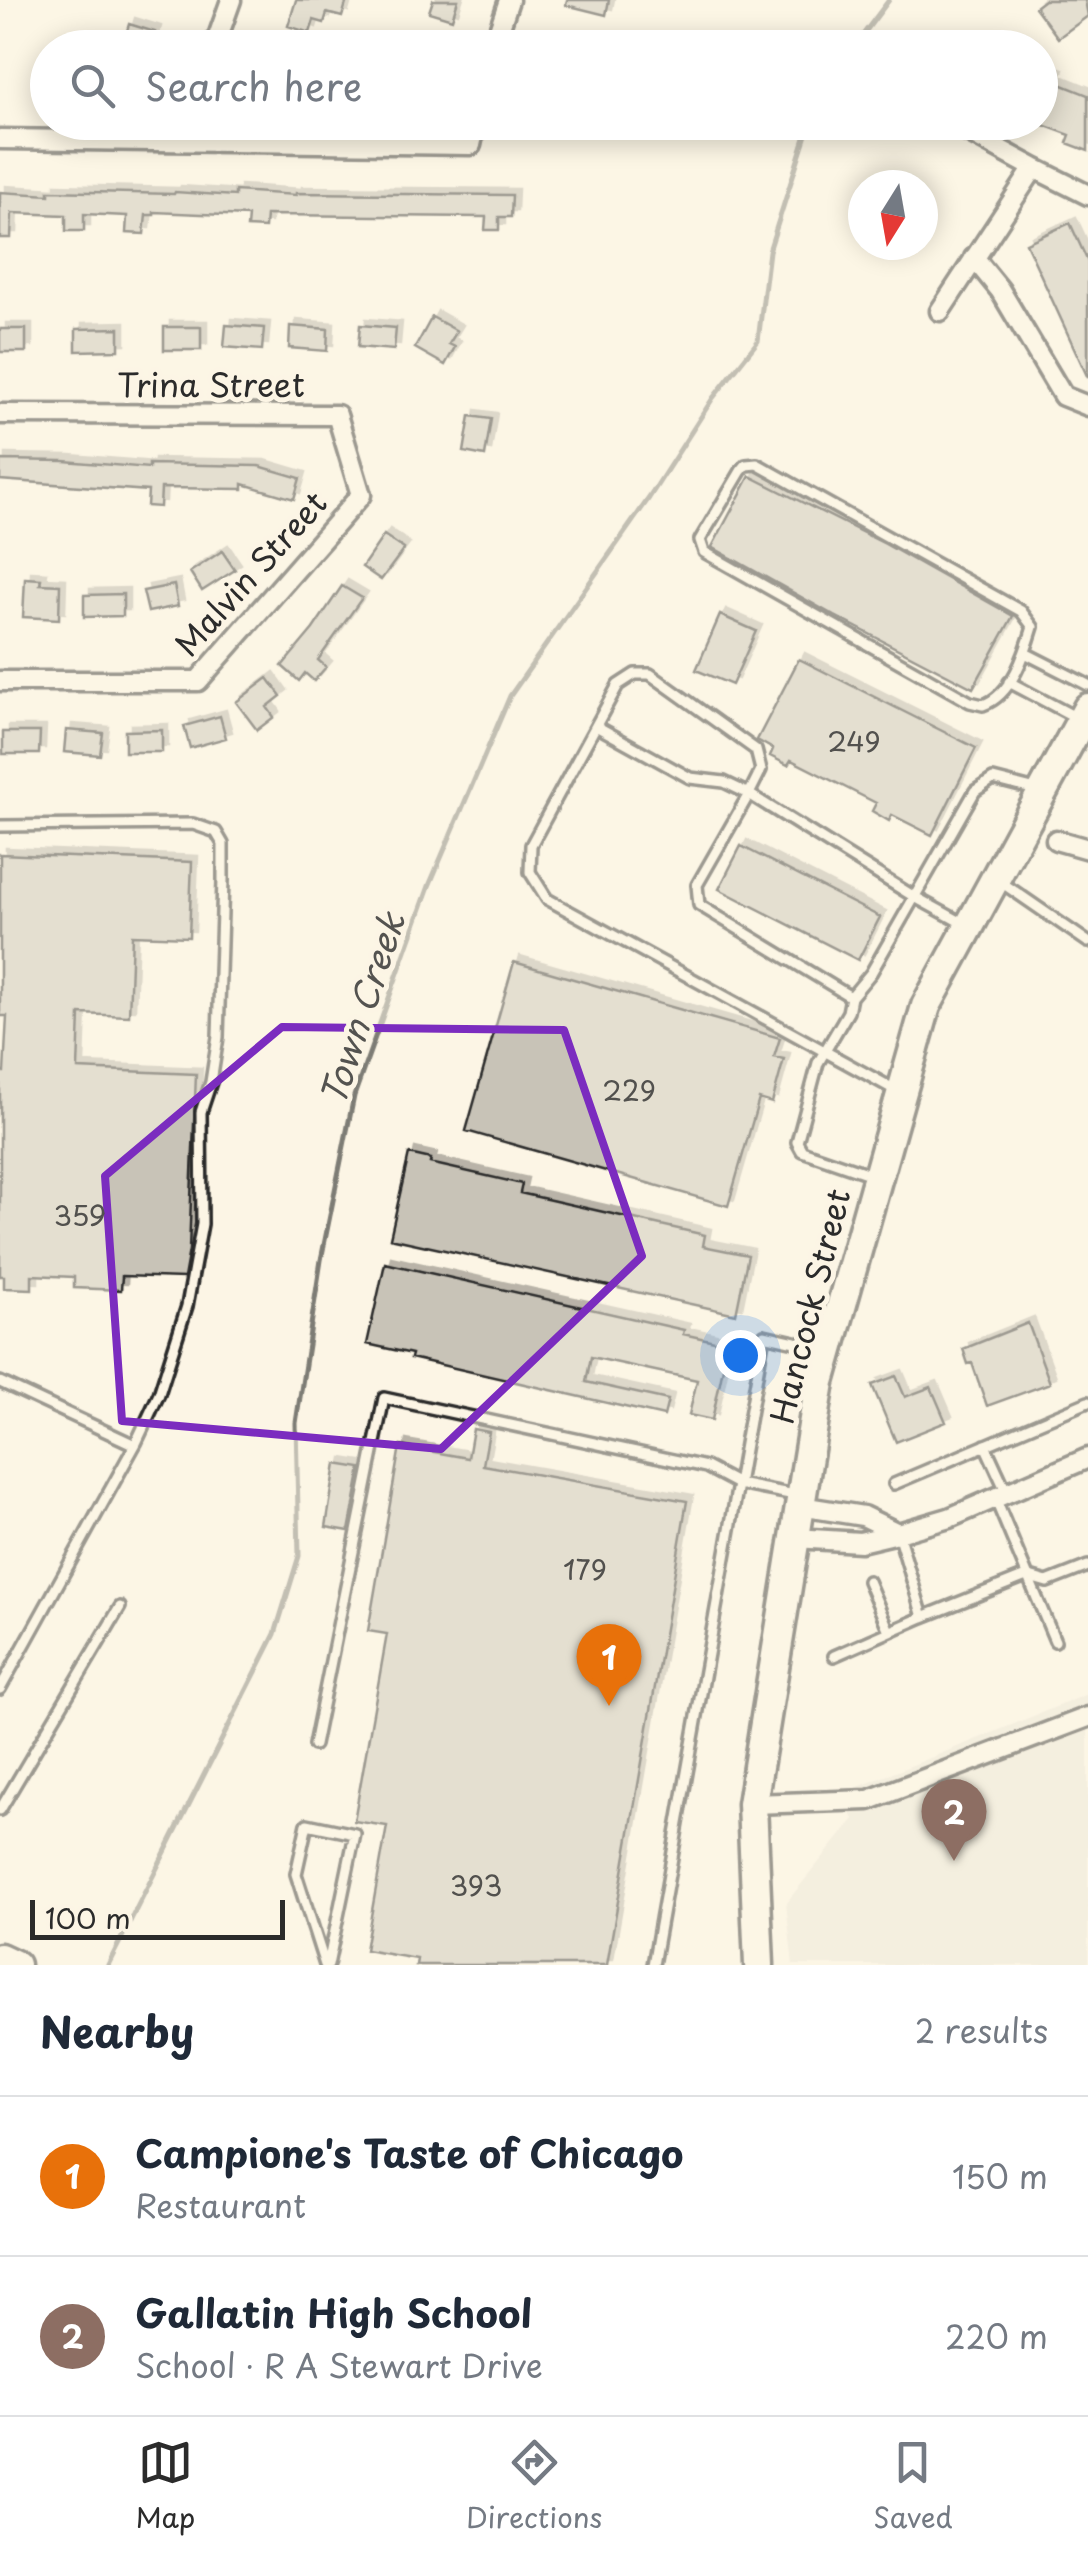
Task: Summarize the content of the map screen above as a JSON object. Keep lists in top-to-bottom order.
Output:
{
  "streets": {
    "street": ["Trina Street", "Malvin Street", "Hancock Street"]
  },
  "crossings": [
    ["Trina Street", "Malvin Street"]
  ],
  "water": ["Town Creek"],
  "house_numbers": [
    "249",
    "229",
    "359",
    "179",
    "393"
  ],
  "scale_bar": "100 m",
  "north": "bottom",
  "page": {
    "search": "Search here",
    "pins": ["1", "2"],
    "scale": "100 m",
    "heading": ["Nearby", "2 results"],
    "list": [
      {
        "mark": "1",
        "name": "Campione's Taste of Chicago",
        "note": "Restaurant",
        "value": "150 m"
      },
      {
        "mark": "2",
        "name": "Gallatin High School",
        "note": "School · R A Stewart Drive",
        "value": "220 m"
      }
    ],
    "nav": ["Map", "Directions", "Saved"]
  }
}
